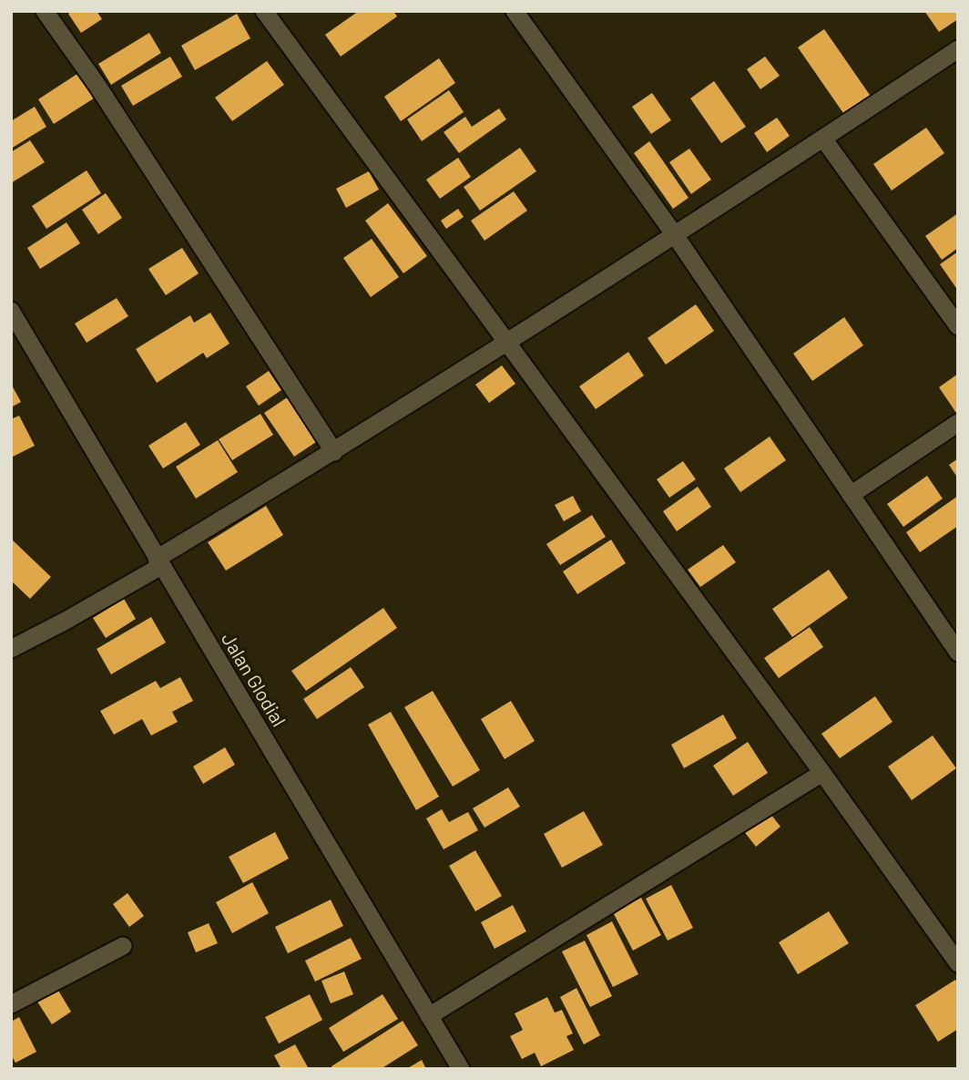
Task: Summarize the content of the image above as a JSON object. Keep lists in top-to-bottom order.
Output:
{
  "streets": {
    "street": ["Jalan Glodial"]
  }
}
